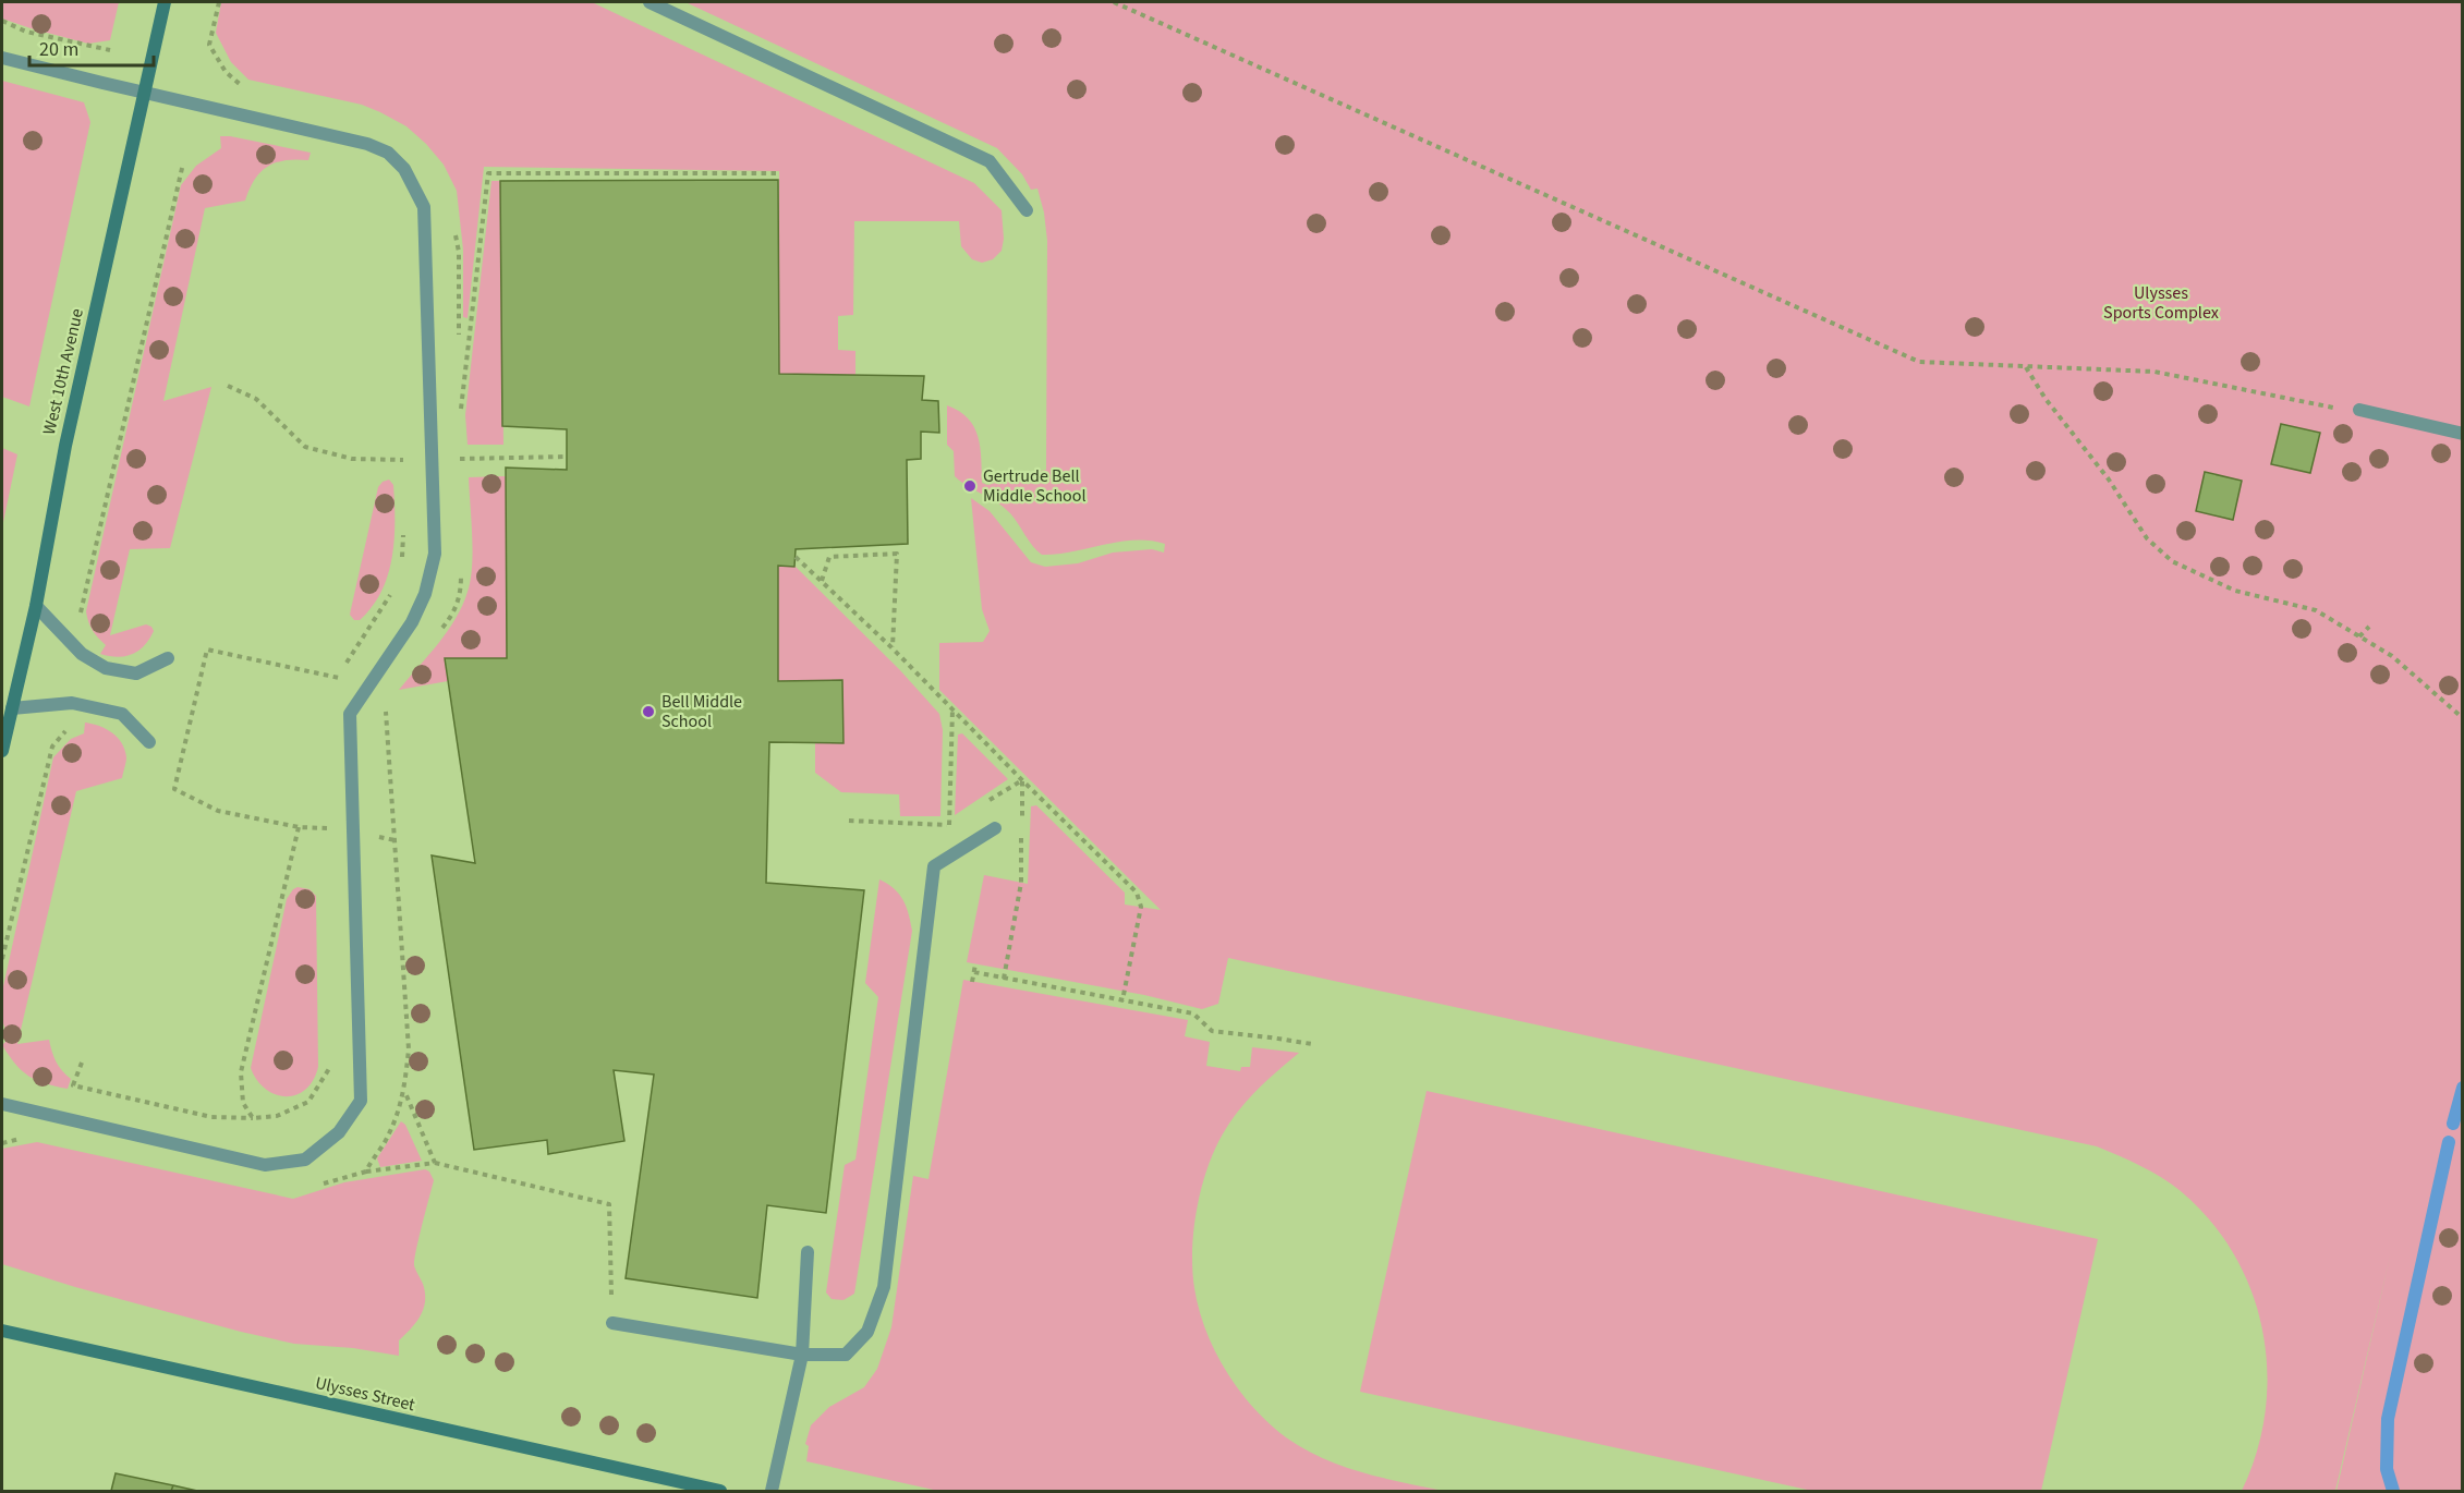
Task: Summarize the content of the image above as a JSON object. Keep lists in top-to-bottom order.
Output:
{
  "streets": {
    "street": ["West 10th Avenue", "Ulysses Street"]
  },
  "parks": ["Ulysses Sports Complex"],
  "places": ["Gertrude Bell Middle School", "Bell Middle School"],
  "scale_bar": "20 m"
}
